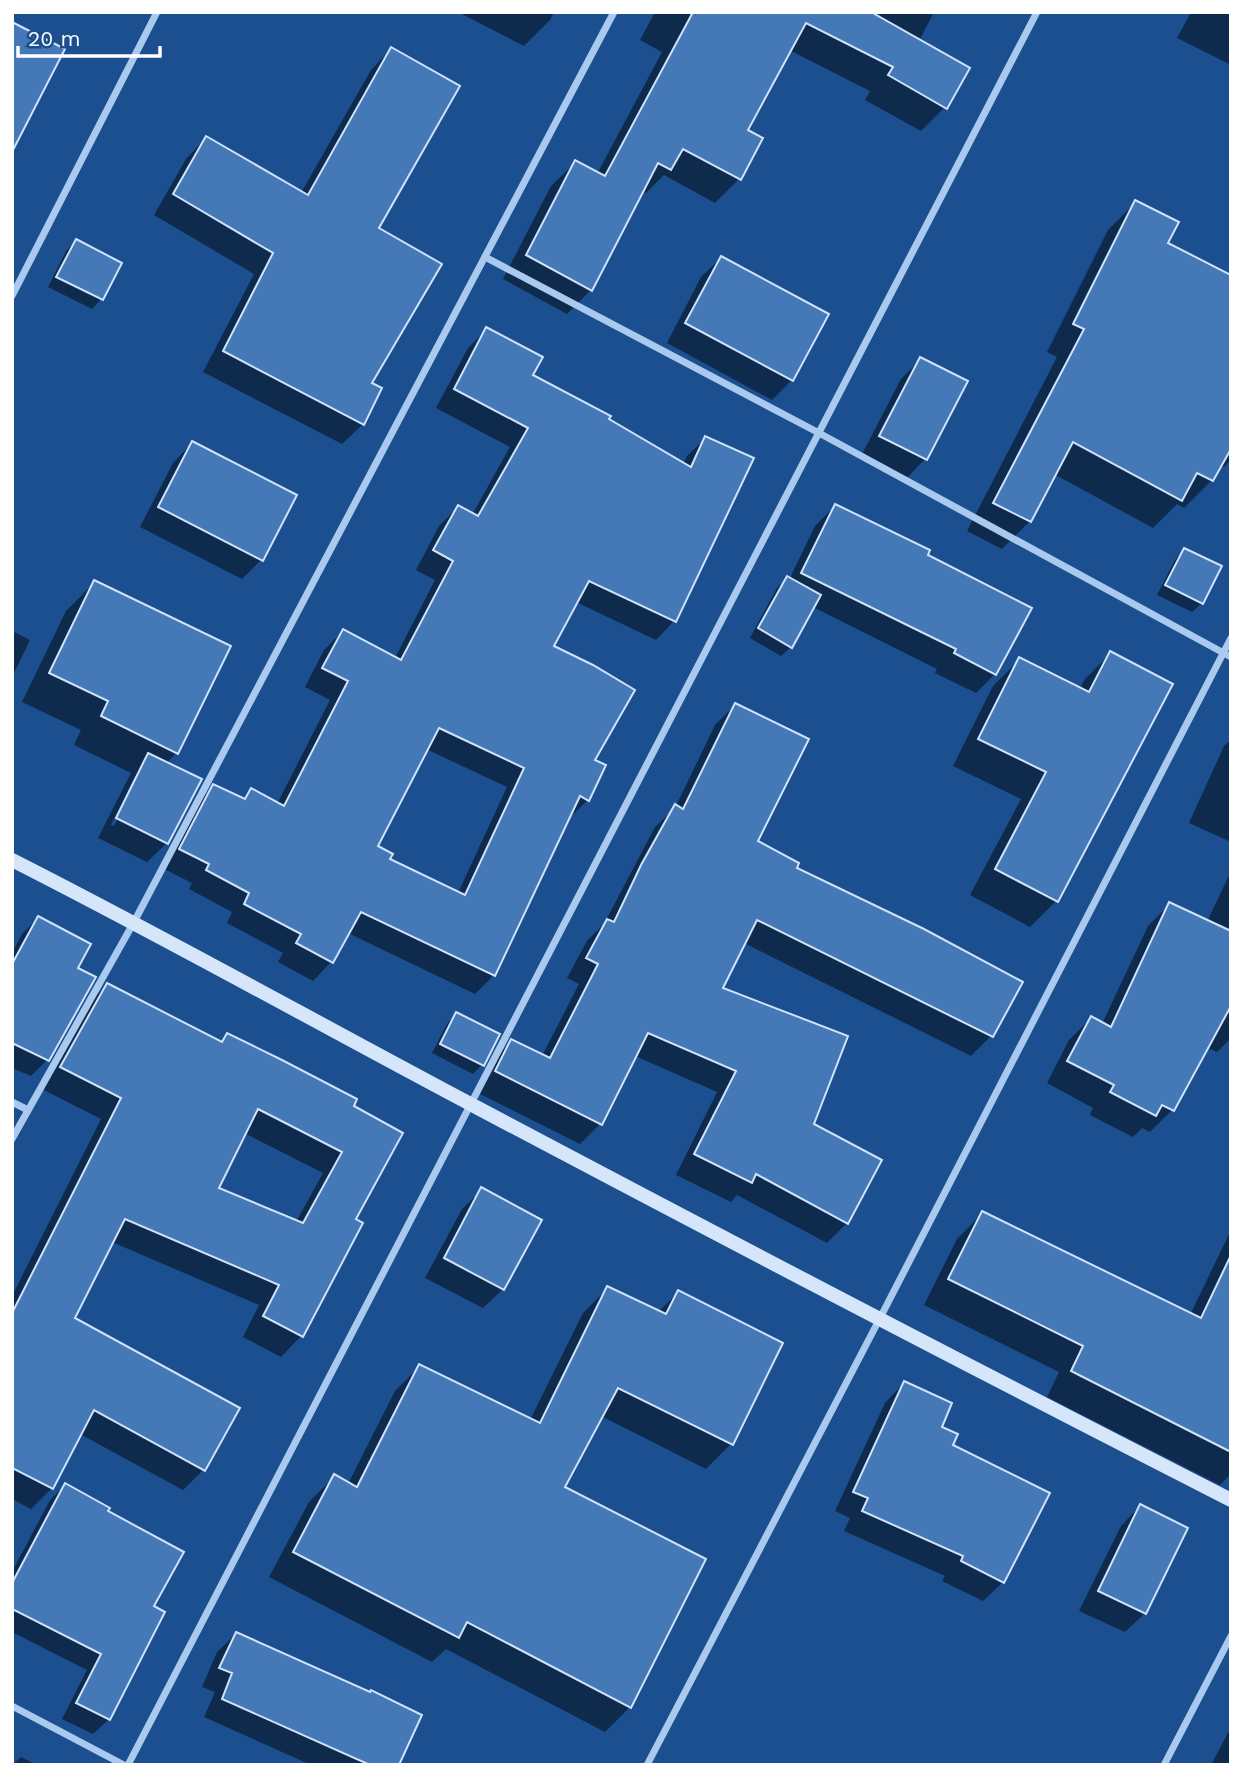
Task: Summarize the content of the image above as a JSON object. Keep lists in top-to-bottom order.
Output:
{
  "scale_bar": "20 m"
}
